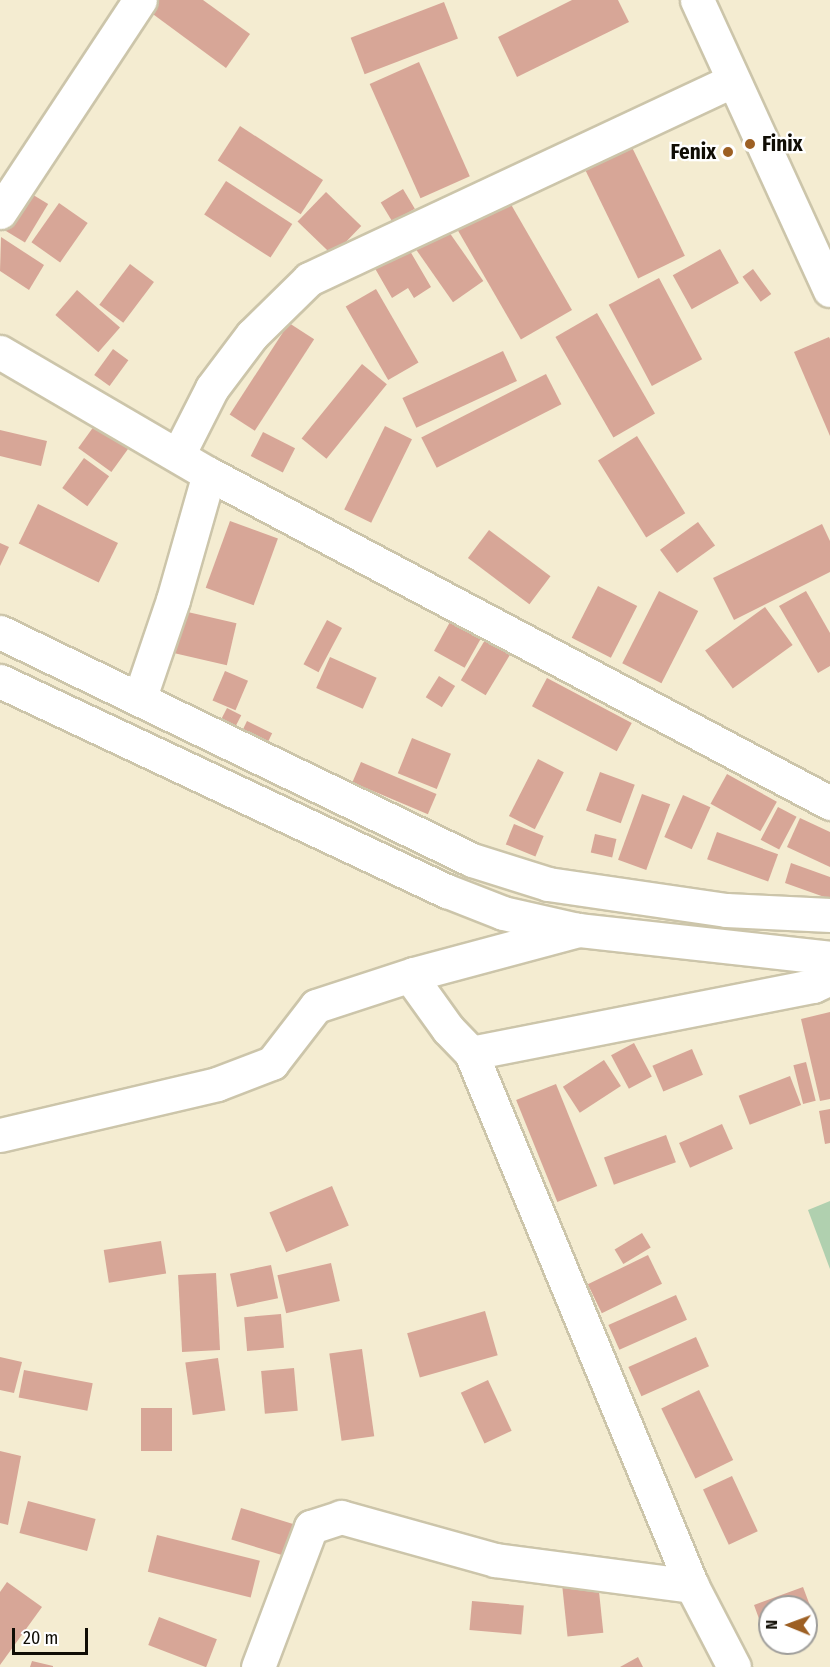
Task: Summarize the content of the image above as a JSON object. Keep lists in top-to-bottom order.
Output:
{
  "places": ["Finix", "Fenix"],
  "scale_bar": "20 m",
  "north": "left"
}
